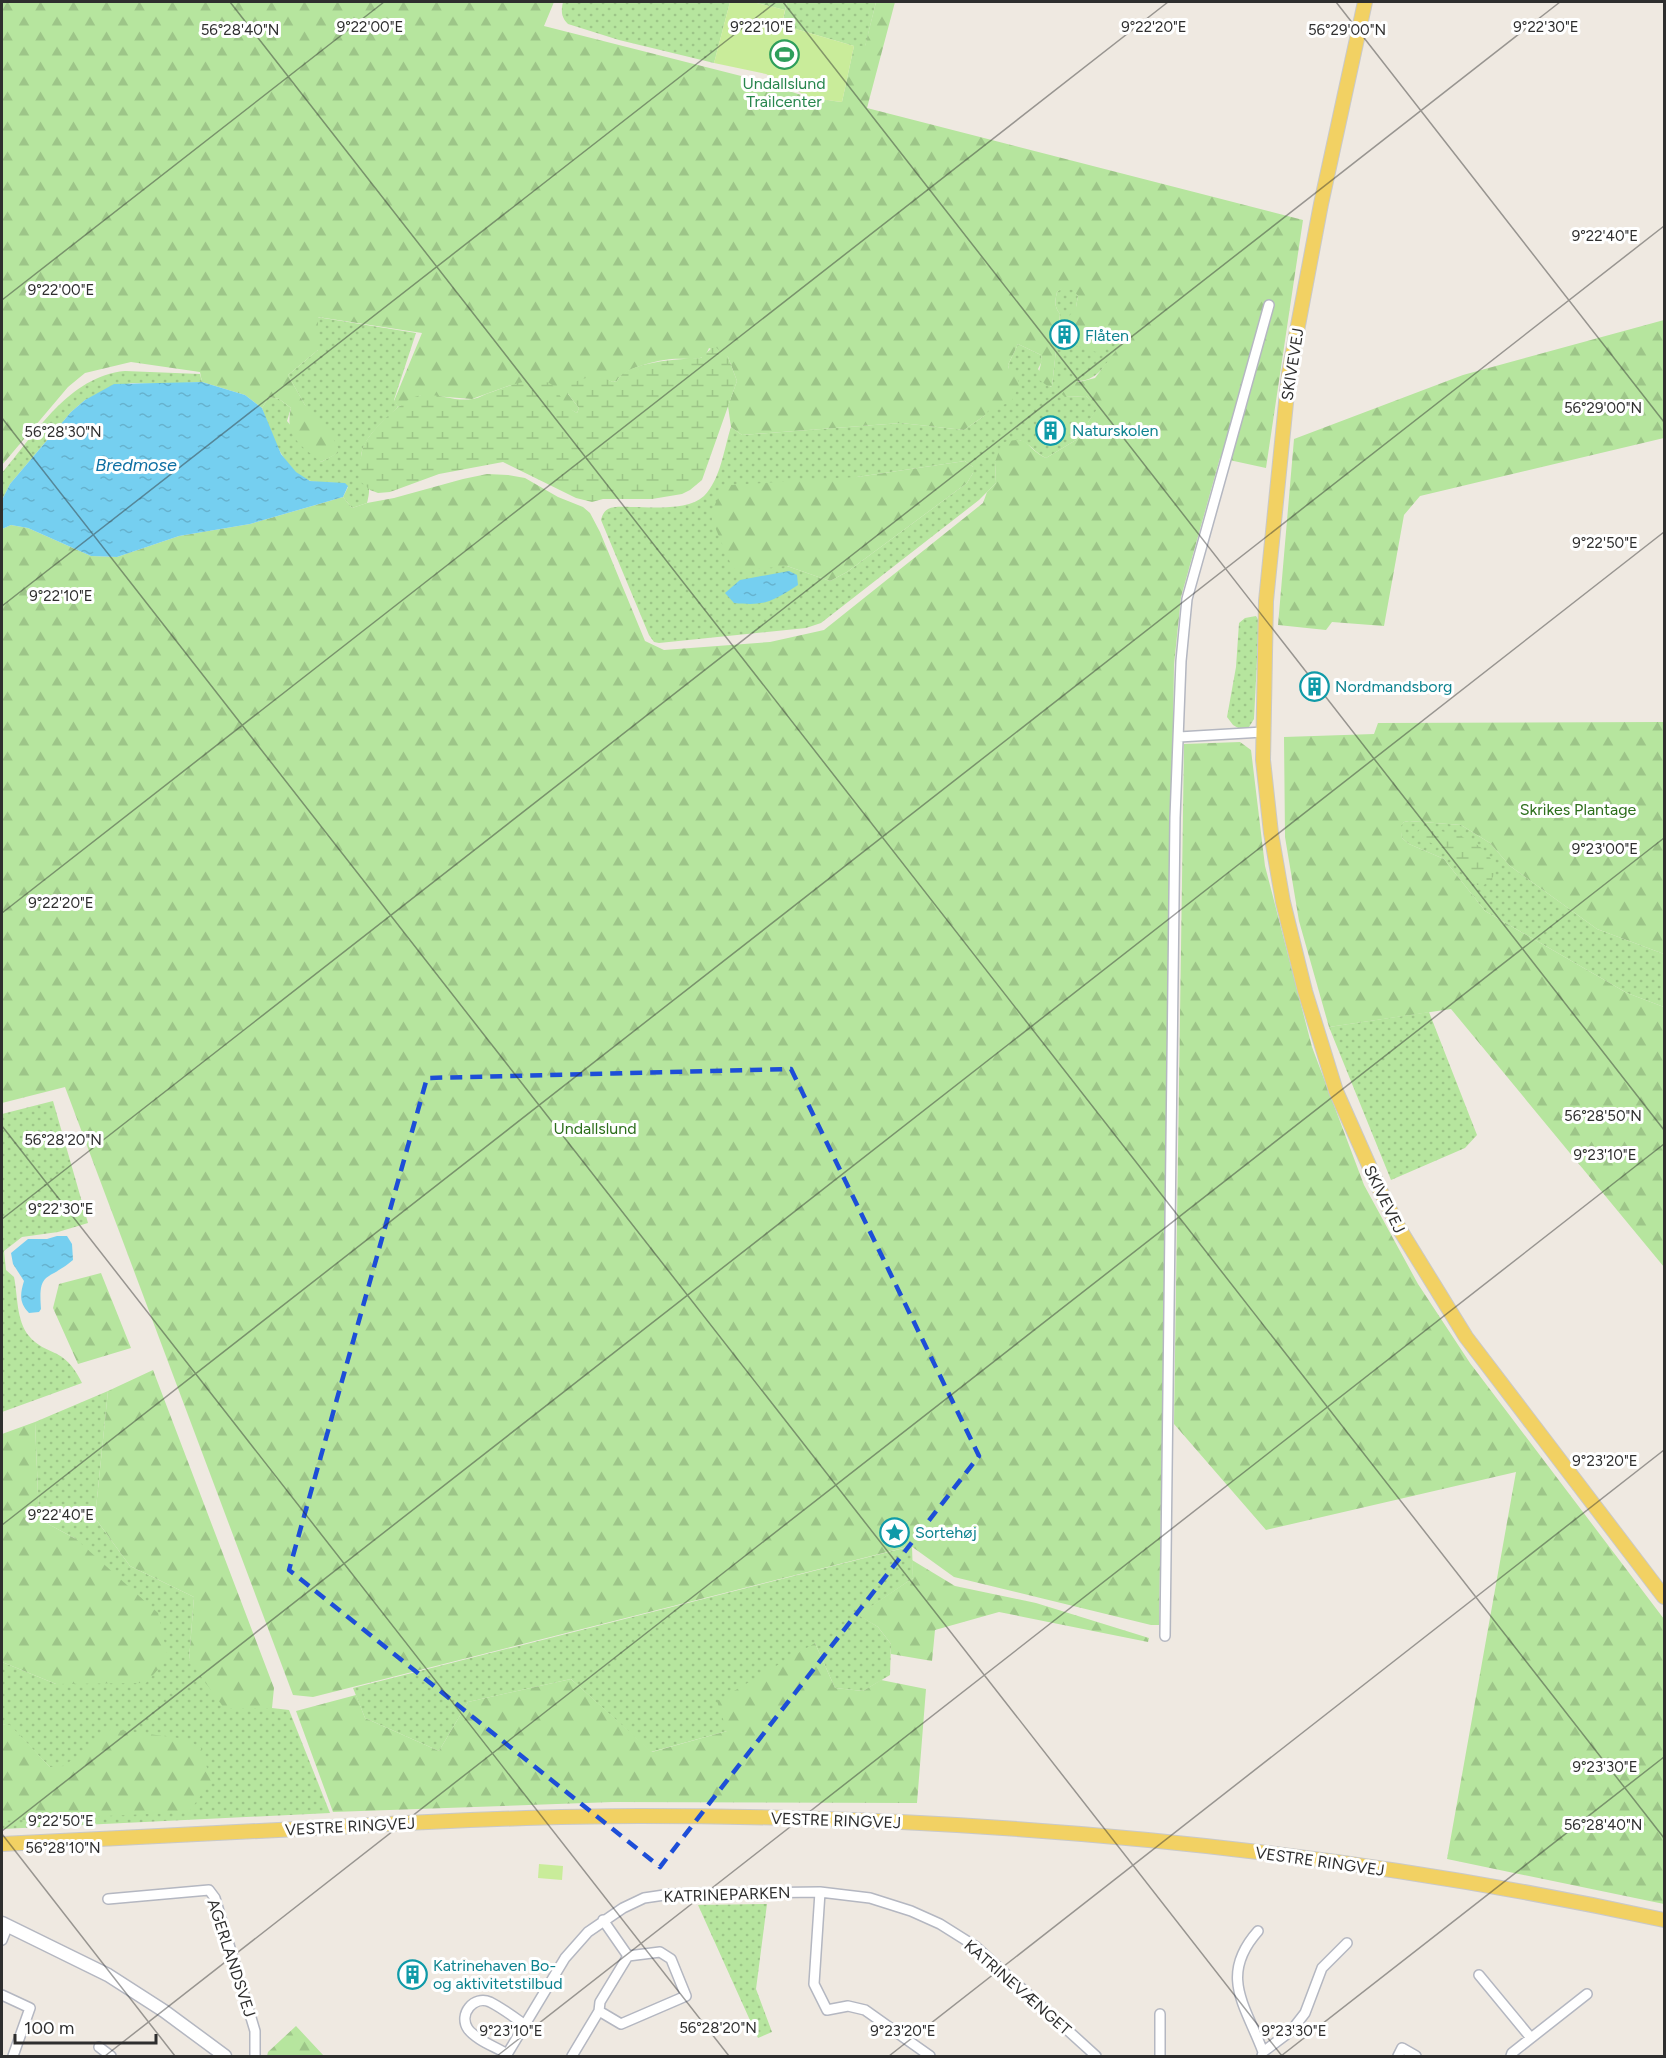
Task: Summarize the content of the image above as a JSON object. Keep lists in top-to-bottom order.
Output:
{
  "streets": {
    "main road": ["SKIVEVEJ", "VESTRE RINGVEJ"],
    "street": ["KATRINEPARKEN", "AGERLANDSVEJ", "KATRINEVÆNGET"]
  },
  "crossings": [
    ["KATRINEPARKEN", "KATRINEVÆNGET"]
  ],
  "water": ["Bredmose"],
  "parks": ["Skrikes Plantage", "Undallslund"],
  "places": {
    "sports": ["Undallslund Trailcenter"],
    "building": [
      "Flåten",
      "Naturskolen",
      "Nordmandsborg",
      "Katrinehaven Bo- og aktivitetstilbud"
    ],
    "place": ["Sortehøj"]
  },
  "scale_bar": "100 m",
  "coordinates": [
    "9°22'30\"E",
    "9°22'00\"E",
    "9°22'10\"E",
    "9°22'20\"E",
    "56°28'40\"N",
    "56°29'00\"N",
    "9°22'40\"E",
    "56°28'30\"N",
    "9°22'50\"E",
    "9°23'00\"E",
    "56°28'50\"N",
    "56°28'20\"N",
    "9°23'10\"E",
    "9°23'20\"E",
    "9°23'30\"E",
    "56°28'10\"N"
  ]
}
